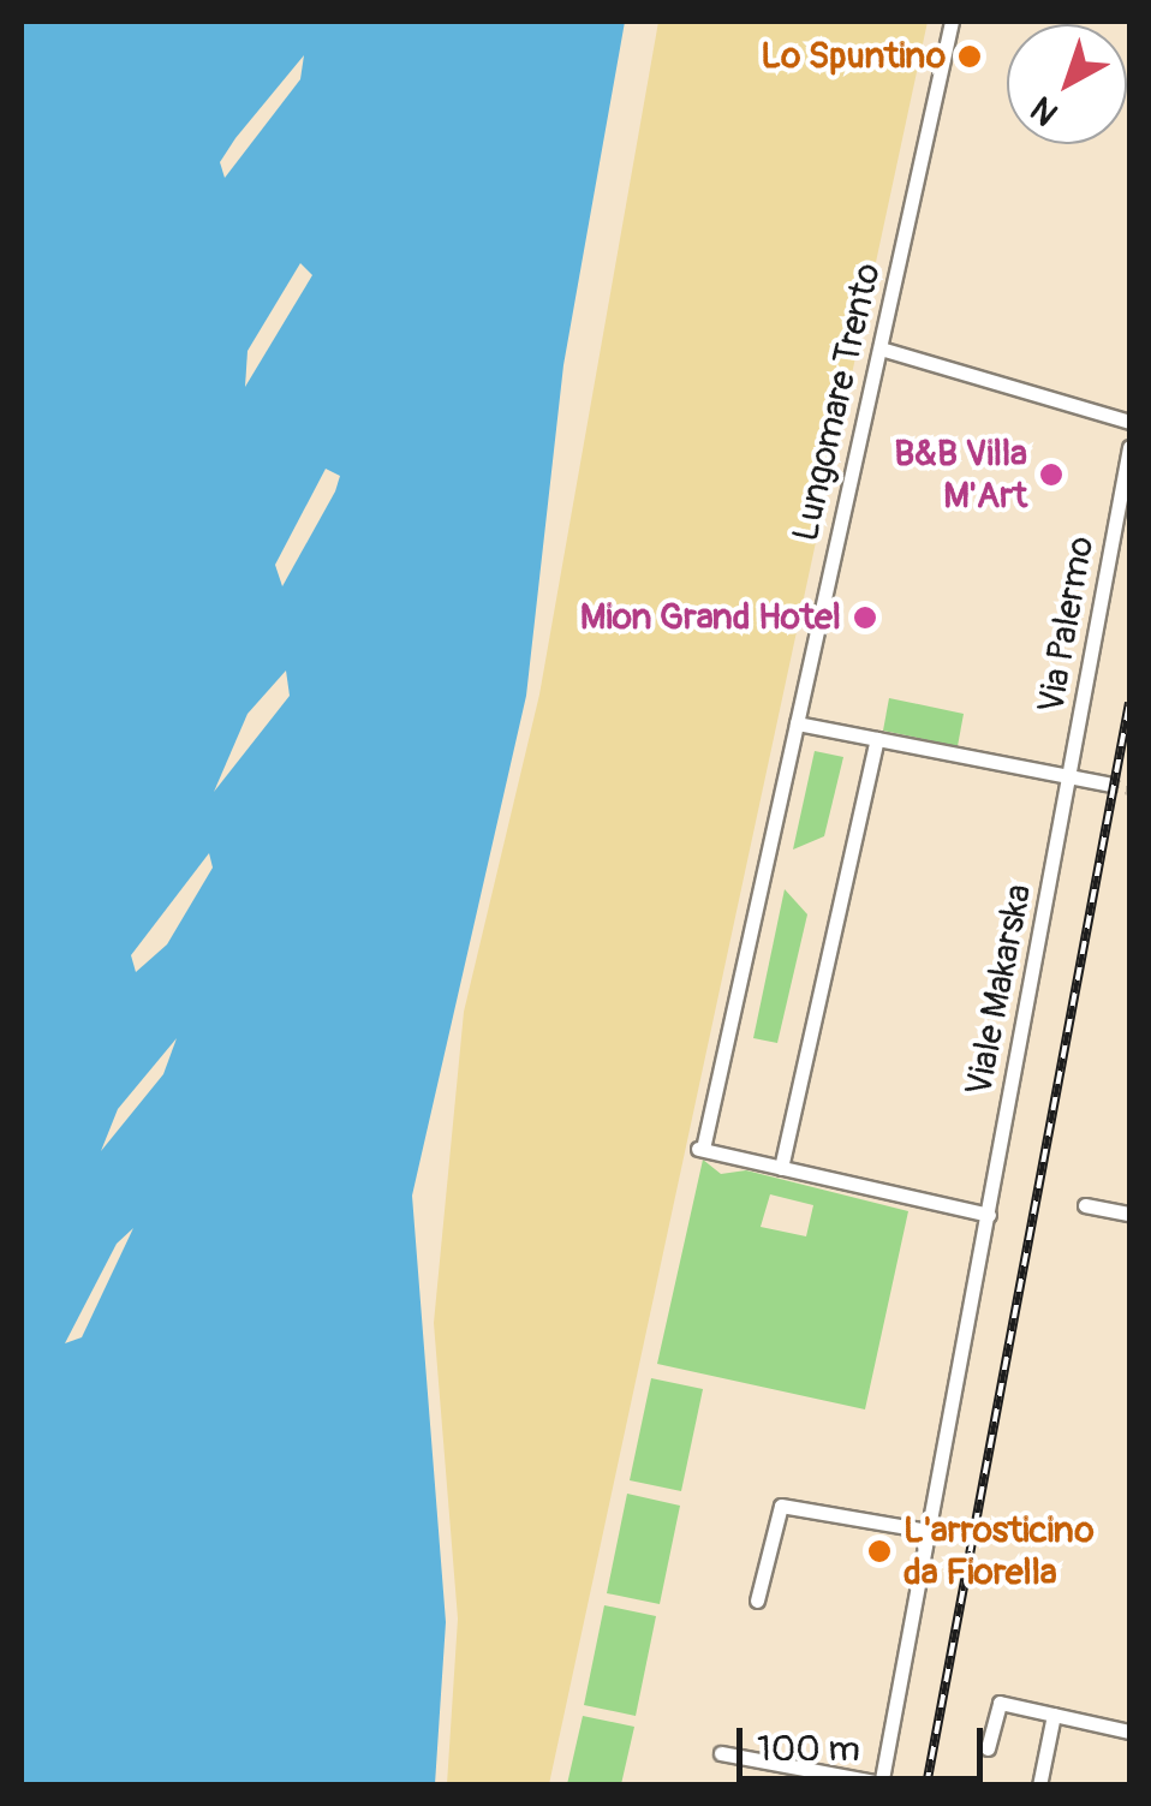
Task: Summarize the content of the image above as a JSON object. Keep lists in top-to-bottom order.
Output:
{
  "streets": {
    "street": ["Lungomare Trento", "Via Palermo", "Viale Makarska"]
  },
  "crossings": [
    ["Via Palermo", "Viale Makarska"]
  ],
  "places": [
    "Lo Spuntino",
    "B&B Villa M'Art",
    "Mion Grand Hotel",
    "L'arrosticino da Fiorella"
  ],
  "scale_bar": "100 m",
  "north": "bottom left"
}
